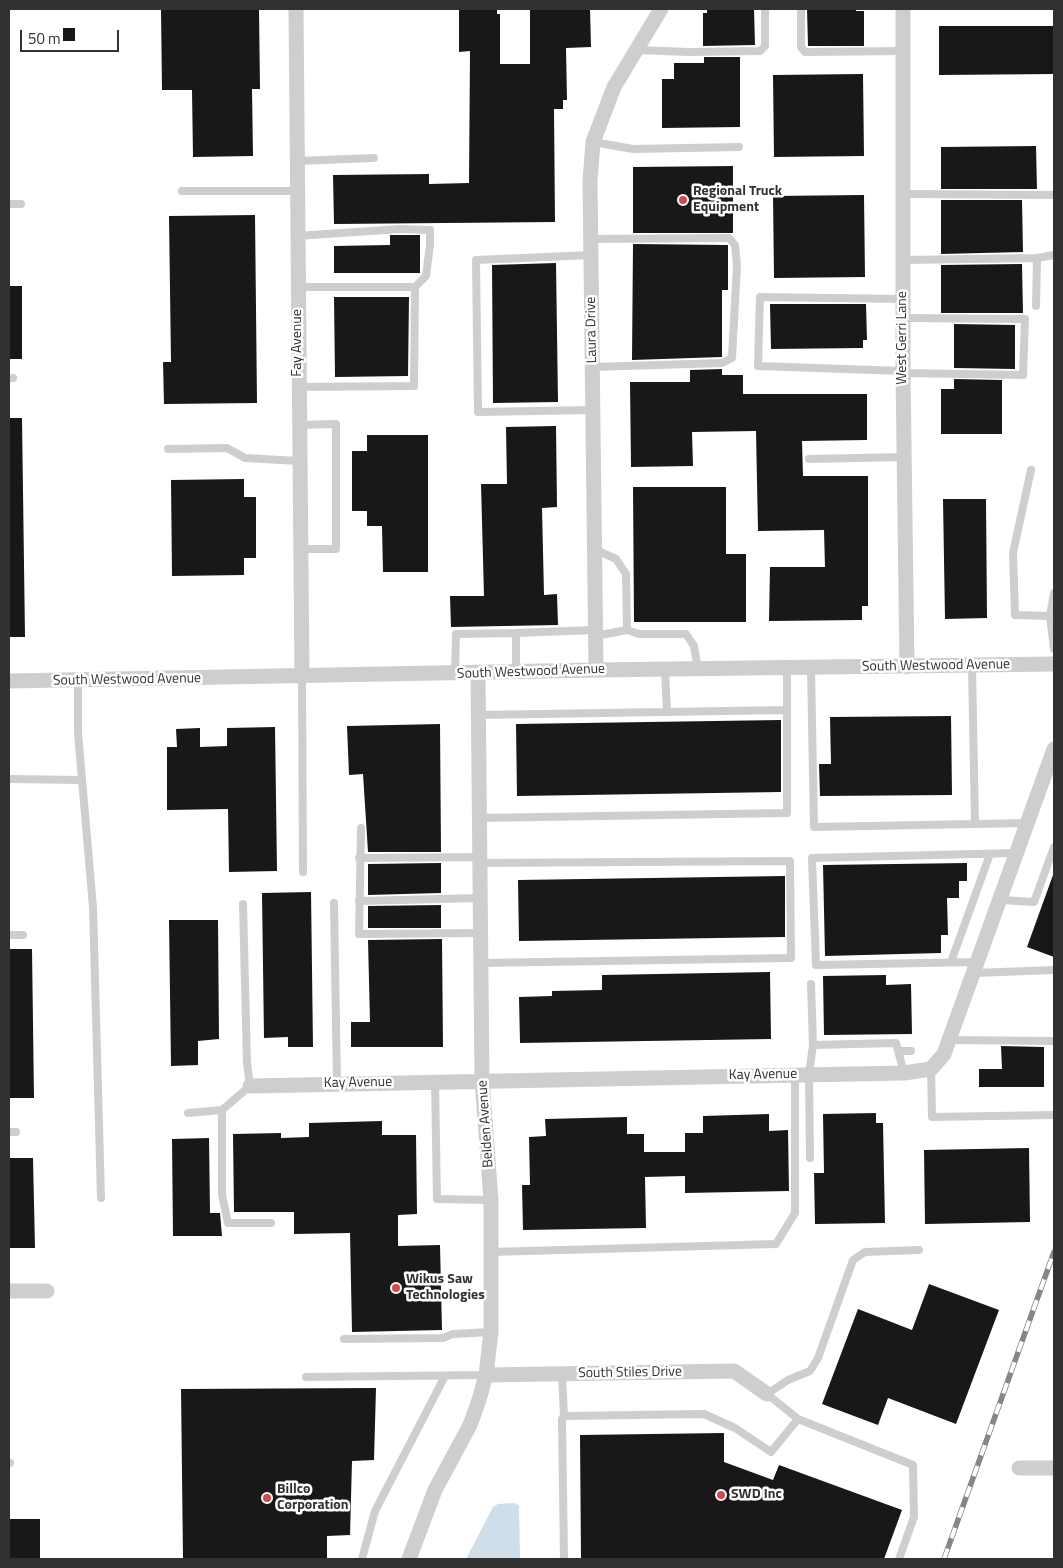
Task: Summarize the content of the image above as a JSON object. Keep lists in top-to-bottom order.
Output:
{
  "streets": {
    "street": [
      "Laura Drive",
      "West Gerri Lane",
      "Fay Avenue",
      "South Westwood Avenue",
      "Kay Avenue",
      "Belden Avenue",
      "South Stiles Drive"
    ]
  },
  "crossings": [
    ["Laura Drive", "South Westwood Avenue"],
    ["West Gerri Lane", "South Westwood Avenue"],
    ["Fay Avenue", "South Westwood Avenue"],
    ["South Westwood Avenue", "Belden Avenue"],
    ["Kay Avenue", "Belden Avenue"],
    ["Belden Avenue", "South Stiles Drive"]
  ],
  "places": [
    "Regional Truck Equipment",
    "Wikus Saw Technologies",
    "SWD Inc",
    "Billco Corporation"
  ],
  "scale_bar": "50 m"
}
